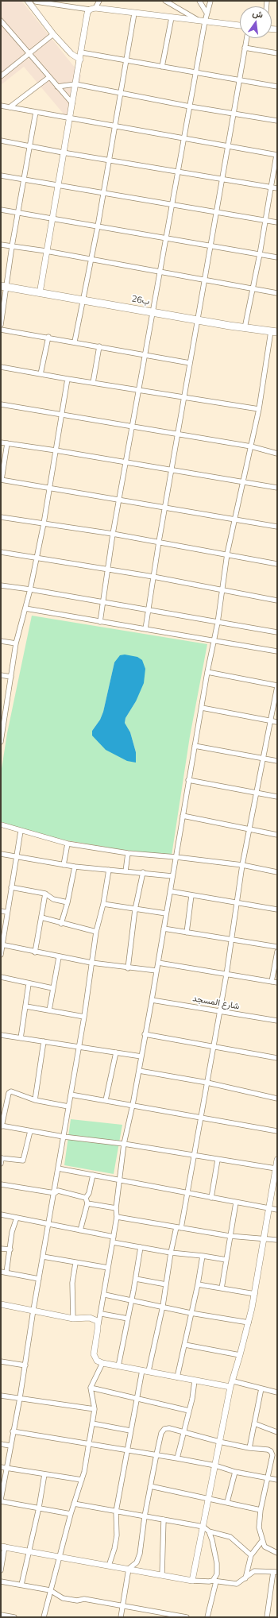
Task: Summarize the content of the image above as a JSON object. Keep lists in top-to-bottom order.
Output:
{
  "streets": {
    "highway": ["26ب"],
    "street": ["شارع المسجد"]
  },
  "north": "top"
}
